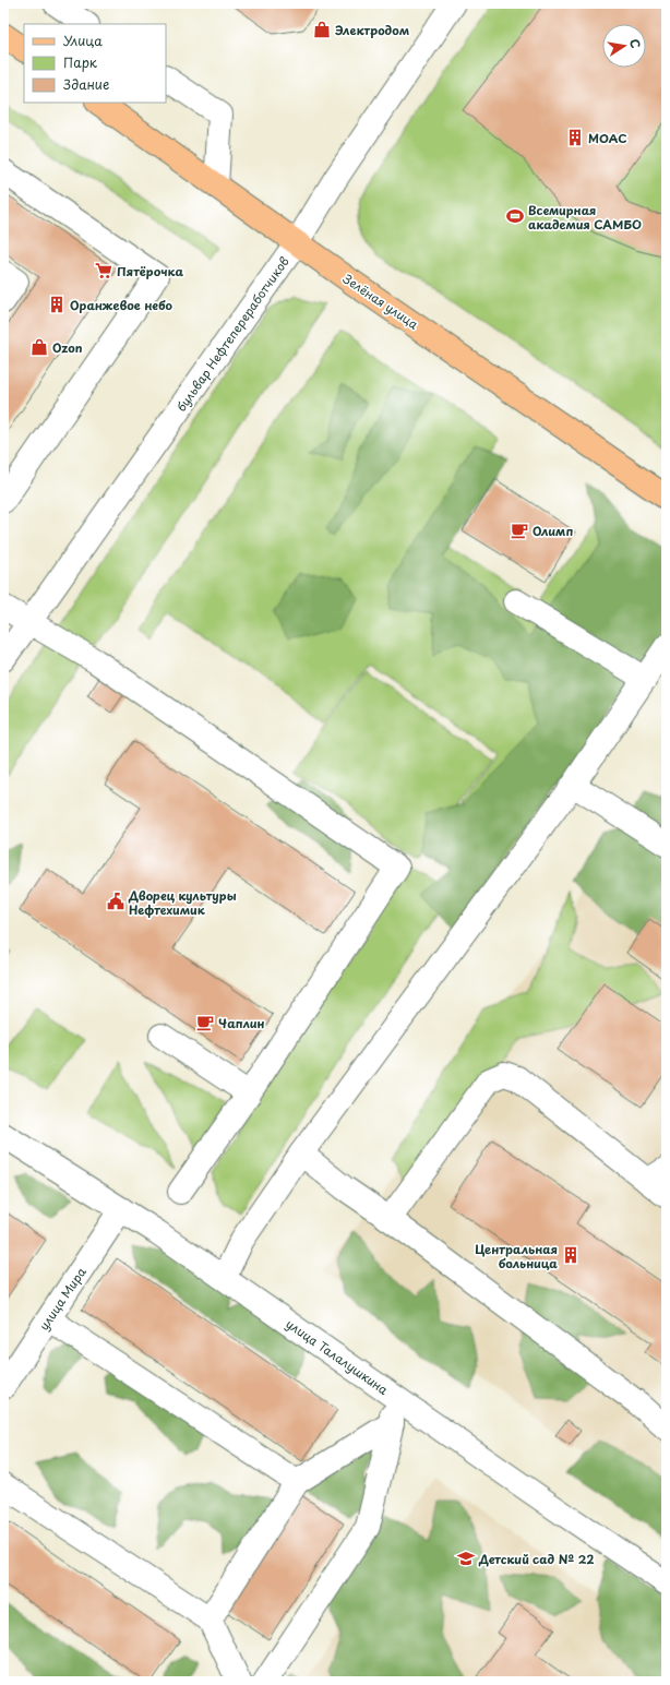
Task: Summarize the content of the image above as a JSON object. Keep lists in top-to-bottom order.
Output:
{
  "streets": {
    "main road": ["Зелёная улица"],
    "street": ["бульвар Нефтепереработчиков", "улица Мира", "улица Талалушкина"]
  },
  "crossings": [
    ["Зелёная улица", "бульвар Нефтепереработчиков"],
    ["улица Мира", "улица Талалушкина"]
  ],
  "places": {
    "shop": ["Электродом", "Ozon"],
    "building": ["МОАС", "Оранжевое небо", "Центральная больница"],
    "sports": ["Всемирная академия САМБО"],
    "supermarket": ["Пятёрочка"],
    "cafe": ["Олимп", "Чаплин"],
    "public building": ["Дворец культуры Нефтехимик"],
    "school or university": ["Детский сад № 22"]
  },
  "legend": ["Улица", "Парк", "Здание"],
  "north": "right"
}
